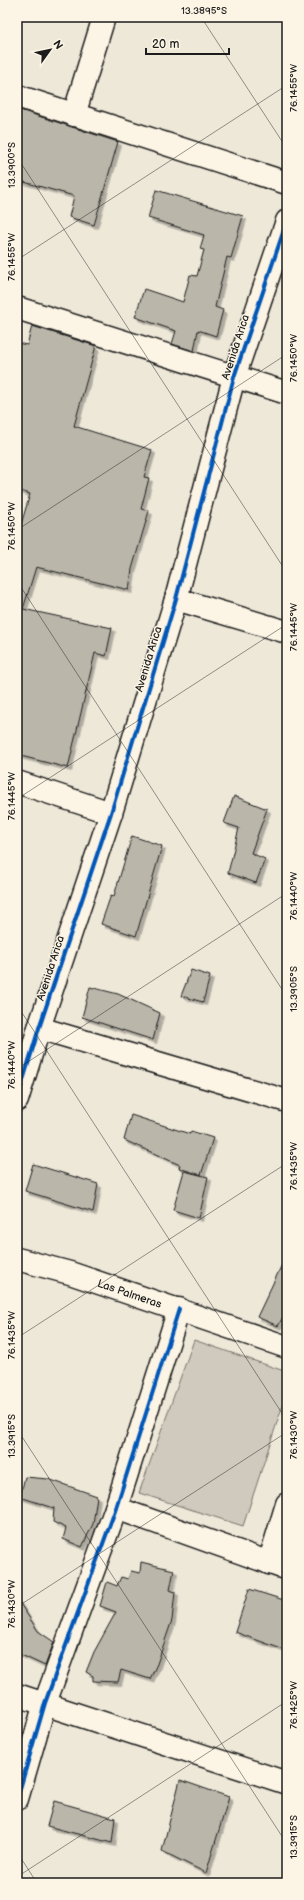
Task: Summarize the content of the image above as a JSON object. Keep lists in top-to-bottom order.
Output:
{
  "streets": {
    "street": ["Avenida Arica", "Las Palmeras"]
  },
  "scale_bar": "20 m",
  "north": "top right",
  "coordinates": [
    "13.3895°S",
    "76.1455°W",
    "13.3900°S",
    "76.1450°W",
    "76.1445°W",
    "76.1440°W",
    "13.3905°S",
    "76.1435°W",
    "76.1430°W",
    "13.3915°S",
    "76.1425°W"
  ]
}
